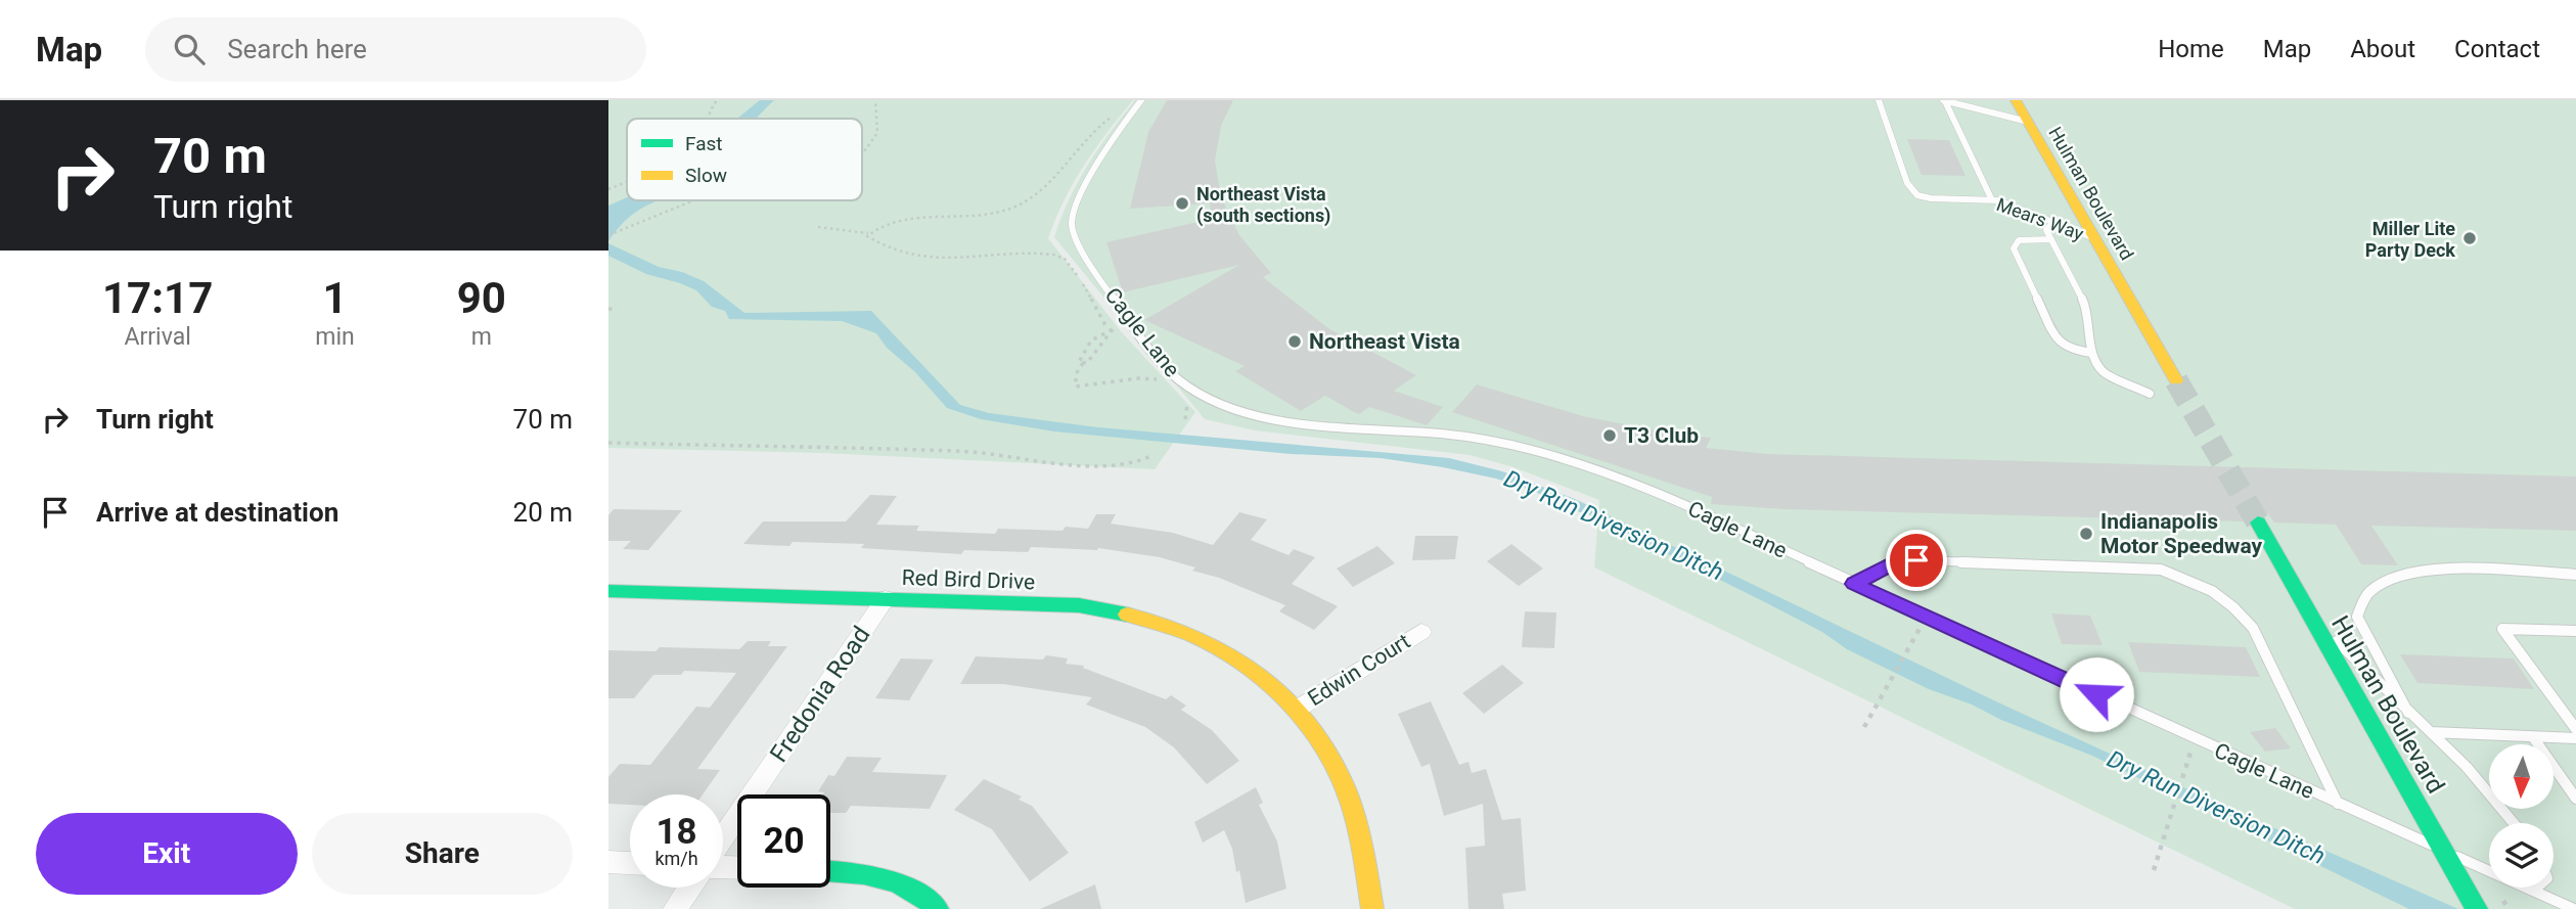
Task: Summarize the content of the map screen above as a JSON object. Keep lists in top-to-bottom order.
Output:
{
  "streets": {
    "street": [
      "Hulman Boulevard",
      "Red Bird Drive",
      "Edwin Court",
      "Fredonia Road"
    ],
    "lane": ["Mears Way", "Cagle Lane"]
  },
  "crossings": [
    ["Hulman Boulevard", "Mears Way"],
    ["Hulman Boulevard", "Cagle Lane"],
    ["Red Bird Drive", "Edwin Court"],
    ["Red Bird Drive", "Fredonia Road"]
  ],
  "water": ["Dry Run Diversion Ditch"],
  "places": [
    "Northeast Vista (south sections)",
    "Miller Lite Party Deck",
    "Northeast Vista",
    "T3 Club",
    "Indianapolis Motor Speedway"
  ],
  "legend": ["Fast", "Slow"],
  "north": "bottom",
  "page": {
    "header": "Map",
    "search": "Search here",
    "nav": [
      "Home",
      "Map",
      "About",
      "Contact"
    ],
    "turn": ["70 m", "Turn right"],
    "eta": [
      "17:17",
      "Arrival",
      "1",
      "min",
      "90",
      "m"
    ],
    "list": [
      {
        "name": "Turn right",
        "value": "70 m"
      },
      {
        "name": "Arrive at destination",
        "value": "20 m"
      }
    ],
    "speed": "18 km/h",
    "limit": "20",
    "buttons": ["Exit", "Share"]
  }
}
